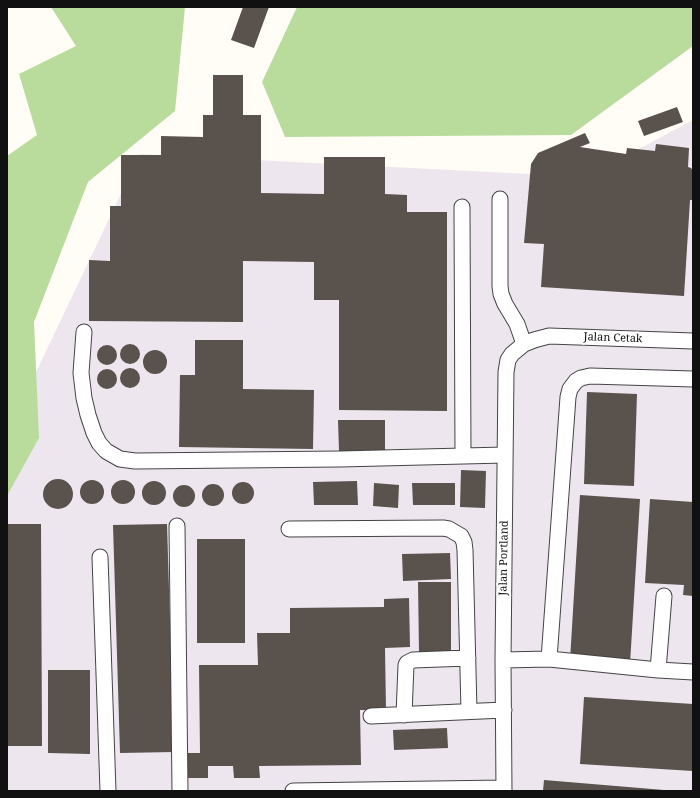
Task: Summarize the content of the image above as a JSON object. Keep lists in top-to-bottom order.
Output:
{
  "streets": {
    "street": ["Jalan Cetak", "Jalan Portland"]
  },
  "crossings": [
    ["Jalan Cetak", "Jalan Portland"]
  ]
}
